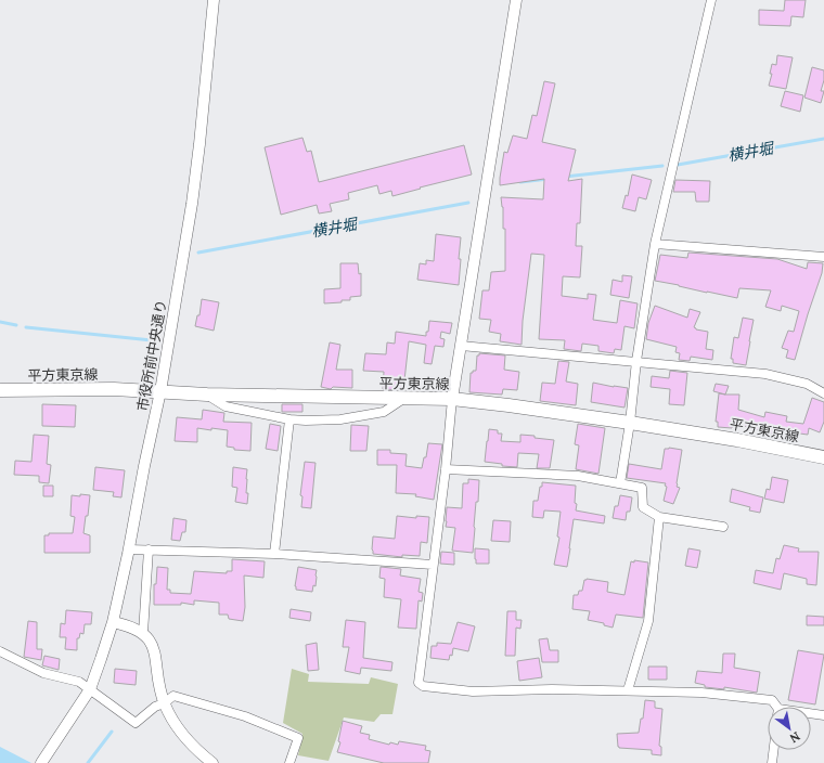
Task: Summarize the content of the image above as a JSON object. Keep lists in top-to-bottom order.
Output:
{
  "streets": {
    "main road": ["平方東京線"],
    "street": ["市役所前中央通り"]
  },
  "crossings": [
    ["市役所前中央通り", "平方東京線"]
  ],
  "water": ["横井堀"],
  "north": "bottom right"
}
